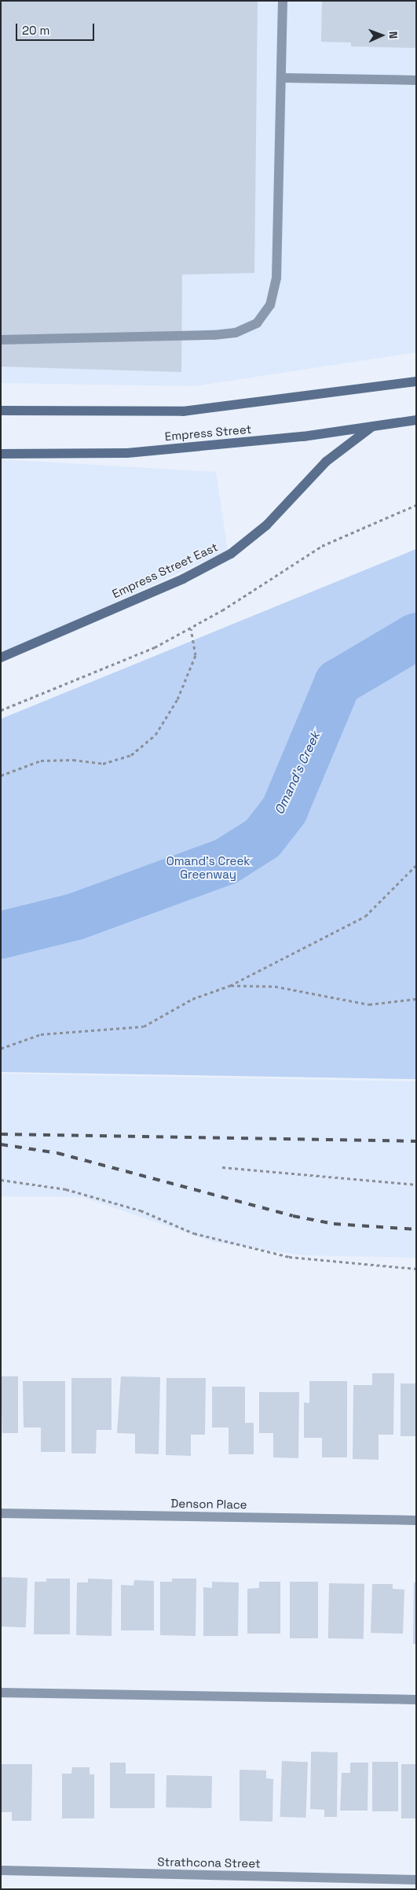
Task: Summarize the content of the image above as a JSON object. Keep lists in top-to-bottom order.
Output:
{
  "streets": {
    "main road": ["Empress Street", "Empress Street East"],
    "street": ["Denson Place", "Strathcona Street"]
  },
  "crossings": [
    ["Empress Street", "Empress Street East"]
  ],
  "water": ["Omand's Creek"],
  "parks": ["Omand's Creek Greenway"],
  "scale_bar": "20 m",
  "north": "right"
}
